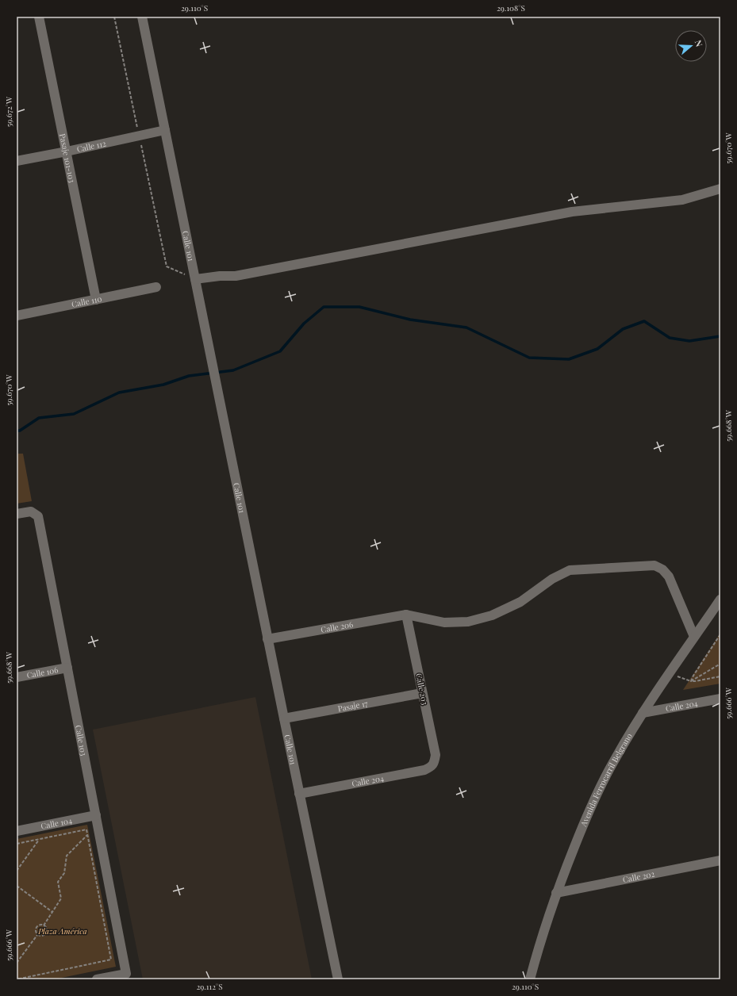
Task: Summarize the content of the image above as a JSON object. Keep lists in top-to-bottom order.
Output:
{
  "streets": {
    "street": [
      "Calle 112",
      "Pasaje 101-103",
      "Calle 101",
      "Calle 110",
      "Calle 206",
      "Calle 106",
      "Calle 203",
      "Pasaje 17",
      "Calle 204",
      "Calle 103",
      "Avenida Ferrocarril Belgrano",
      "Calle 104",
      "Calle 202"
    ]
  },
  "crossings": [
    ["Calle 112", "Pasaje 101-103"],
    ["Calle 112", "Calle 101"],
    ["Pasaje 101-103", "Calle 110"],
    ["Calle 101", "Calle 206"],
    ["Calle 101", "Pasaje 17"],
    ["Calle 101", "Calle 204"],
    ["Calle 206", "Calle 203"],
    ["Calle 106", "Calle 103"],
    ["Calle 203", "Pasaje 17"],
    ["Calle 203", "Calle 204"],
    ["Calle 204", "Avenida Ferrocarril Belgrano"],
    ["Calle 103", "Calle 104"],
    ["Avenida Ferrocarril Belgrano", "Calle 202"]
  ],
  "parks": ["Plaza América"],
  "north": "right",
  "coordinates": [
    "29.110°S",
    "29.108°S",
    "59.672°W",
    "59.670°W",
    "59.668°W",
    "59.666°W",
    "29.112°S"
  ]
}
